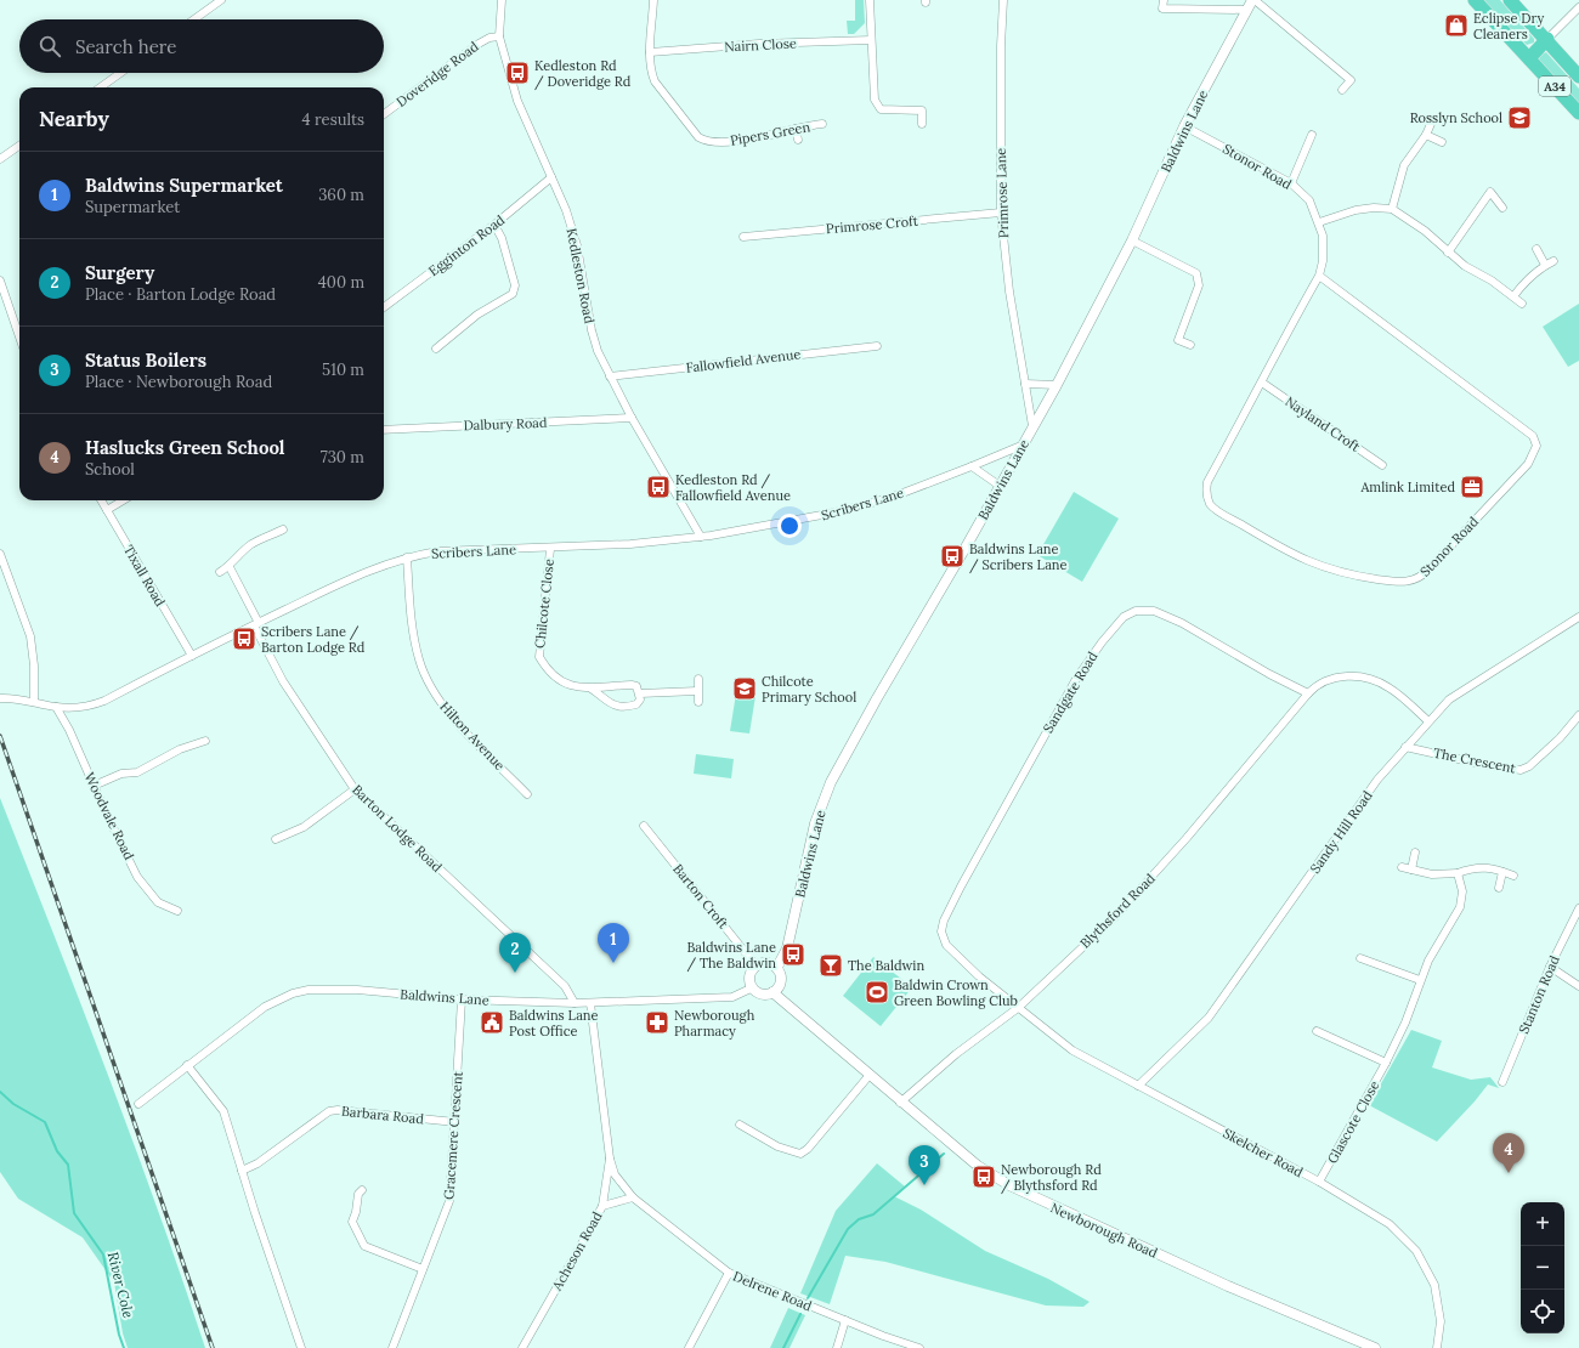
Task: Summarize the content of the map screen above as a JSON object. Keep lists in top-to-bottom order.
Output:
{
  "streets": {
    "highway": ["A34"],
    "street": [
      "Nairn Close",
      "Doveridge Road",
      "Baldwins Lane",
      "Pipers Green",
      "Stonor Road",
      "Primrose Lane",
      "Primrose Croft",
      "Egginton Road",
      "Kedleston Road",
      "Fallowfield Avenue",
      "Dalbury Road",
      "Nayland Croft",
      "Scribers Lane",
      "Tixall Road",
      "Chilcote Close",
      "Sandgate Road",
      "Hilton Avenue",
      "The Crescent",
      "Woodvale Road",
      "Barton Lodge Road",
      "Sandy Hill Road",
      "Barton Croft",
      "Blythsford Road",
      "Stanton Road",
      "Barbara Road",
      "Glascote Close",
      "Gracemere Crescent",
      "Skelcher Road",
      "Newborough Road",
      "Acheson Road",
      "Delrene Road"
    ]
  },
  "crossings": [
    ["Nairn Close", "Pipers Green"],
    ["Doveridge Road", "Kedleston Road"],
    ["Baldwins Lane", "Stonor Road"],
    ["Baldwins Lane", "Primrose Lane"],
    ["Baldwins Lane", "Scribers Lane"],
    ["Baldwins Lane", "Barton Lodge Road"],
    ["Baldwins Lane", "Barton Croft"],
    ["Baldwins Lane", "Gracemere Crescent"],
    ["Baldwins Lane", "Newborough Road"],
    ["Baldwins Lane", "Acheson Road"],
    ["Stonor Road", "Nayland Croft"],
    ["Primrose Lane", "Primrose Croft"],
    ["Egginton Road", "Kedleston Road"],
    ["Kedleston Road", "Fallowfield Avenue"],
    ["Kedleston Road", "Dalbury Road"],
    ["Kedleston Road", "Scribers Lane"],
    ["Scribers Lane", "Tixall Road"],
    ["Scribers Lane", "Chilcote Close"],
    ["Scribers Lane", "Hilton Avenue"],
    ["Scribers Lane", "Woodvale Road"],
    ["Scribers Lane", "Barton Lodge Road"],
    ["Sandgate Road", "Blythsford Road"],
    ["Sandgate Road", "Skelcher Road"],
    ["The Crescent", "Sandy Hill Road"],
    ["Sandy Hill Road", "Skelcher Road"],
    ["Barton Croft", "Newborough Road"],
    ["Blythsford Road", "Skelcher Road"],
    ["Blythsford Road", "Newborough Road"],
    ["Barbara Road", "Gracemere Crescent"],
    ["Glascote Close", "Skelcher Road"],
    ["Acheson Road", "Delrene Road"]
  ],
  "water": ["River Cole"],
  "places": {
    "shop": ["Eclipse Dry Cleaners"],
    "bus stop": [
      "Kedleston Rd / Doveridge Rd",
      "Kedleston Rd / Fallowfield Avenue",
      "Baldwins Lane / Scribers Lane",
      "Scribers Lane / Barton Lodge Rd",
      "Baldwins Lane / The Baldwin",
      "Newborough Rd / Blythsford Rd"
    ],
    "school or university": ["Rosslyn School", "Chilcote Primary School"],
    "office": ["Amlink Limited"],
    "bar": ["The Baldwin"],
    "sports": ["Baldwin Crown Green Bowling Club"],
    "public building": ["Baldwins Lane Post Office"],
    "pharmacy": ["Newborough Pharmacy"]
  },
  "page": {
    "search": "Search here",
    "heading": ["Nearby", "4 results"],
    "list": [
      {
        "mark": "1",
        "name": "Baldwins Supermarket",
        "note": "Supermarket",
        "value": "360 m"
      },
      {
        "mark": "2",
        "name": "Surgery",
        "note": "Place · Barton Lodge Road",
        "value": "400 m"
      },
      {
        "mark": "3",
        "name": "Status Boilers",
        "note": "Place · Newborough Road",
        "value": "510 m"
      },
      {
        "mark": "4",
        "name": "Haslucks Green School",
        "note": "School",
        "value": "730 m"
      }
    ],
    "pins": [
      "1",
      "2",
      "4",
      "3"
    ],
    "map_buttons": ["+", "−"]
  }
}
